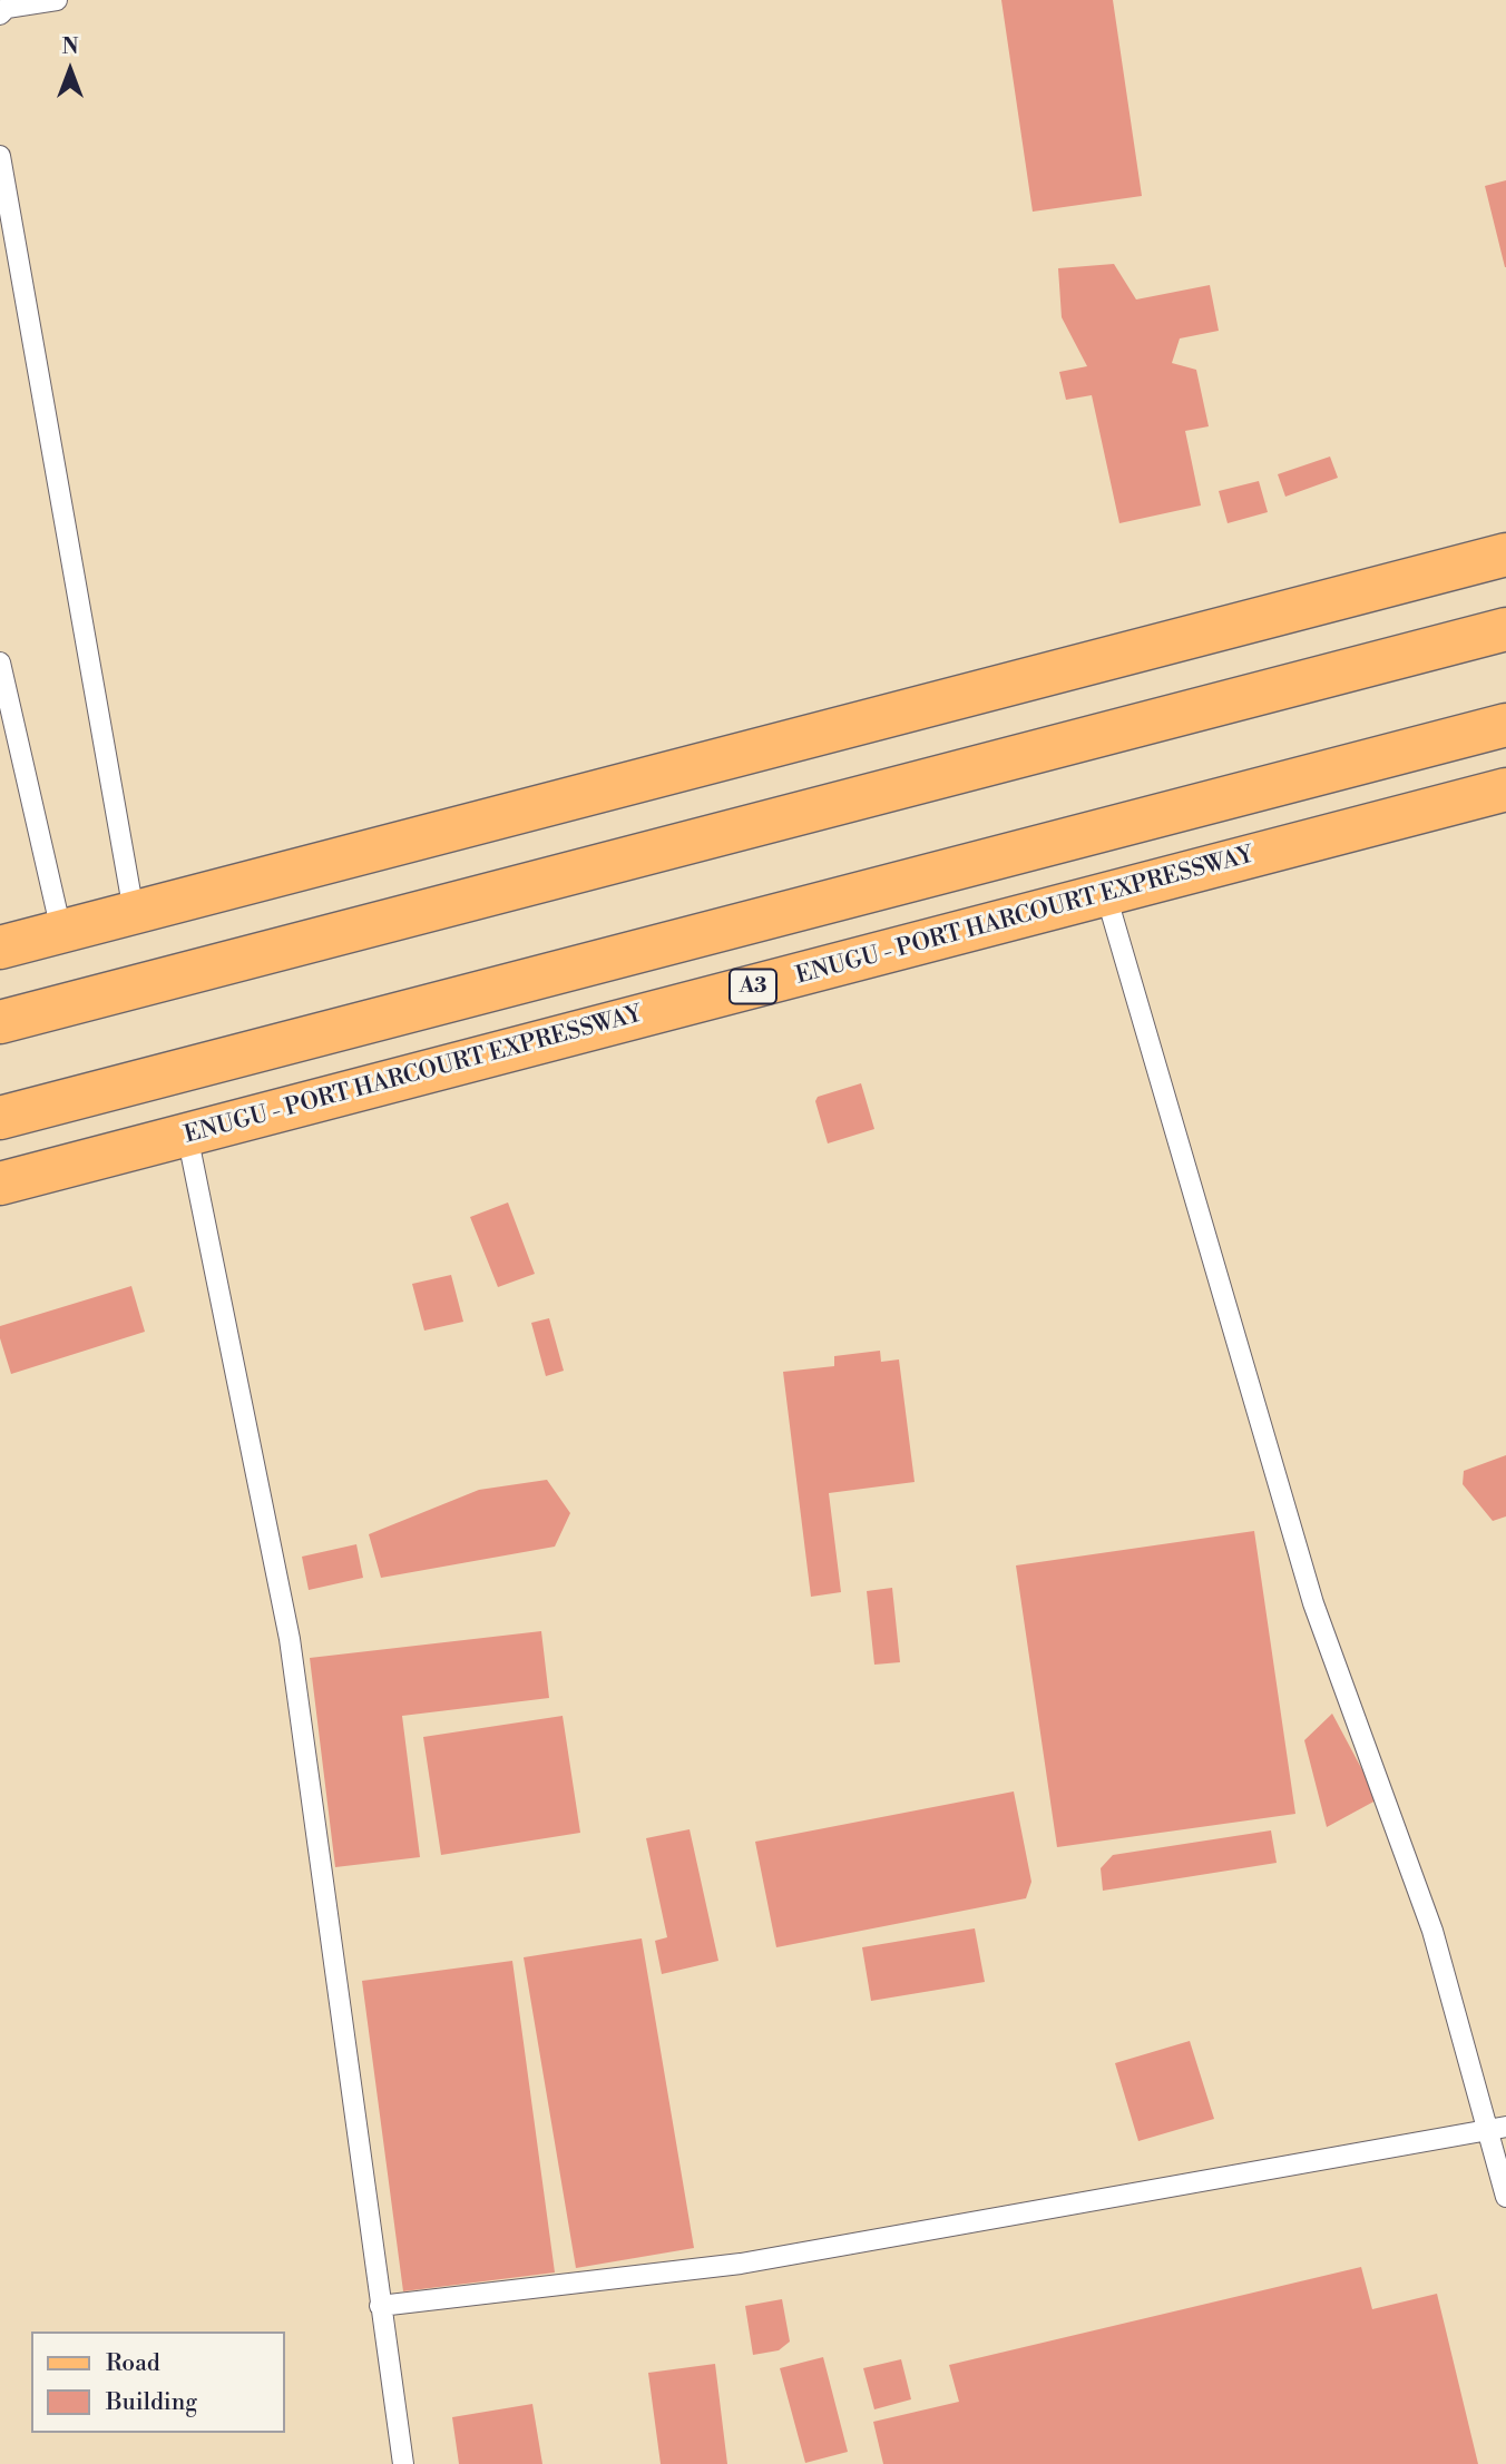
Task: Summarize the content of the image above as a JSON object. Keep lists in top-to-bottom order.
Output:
{
  "streets": {
    "main road": ["ENUGU - PORT HARCOURT EXPRESSWAY", "A3"]
  },
  "legend": ["Road", "Building"],
  "north": "top"
}
